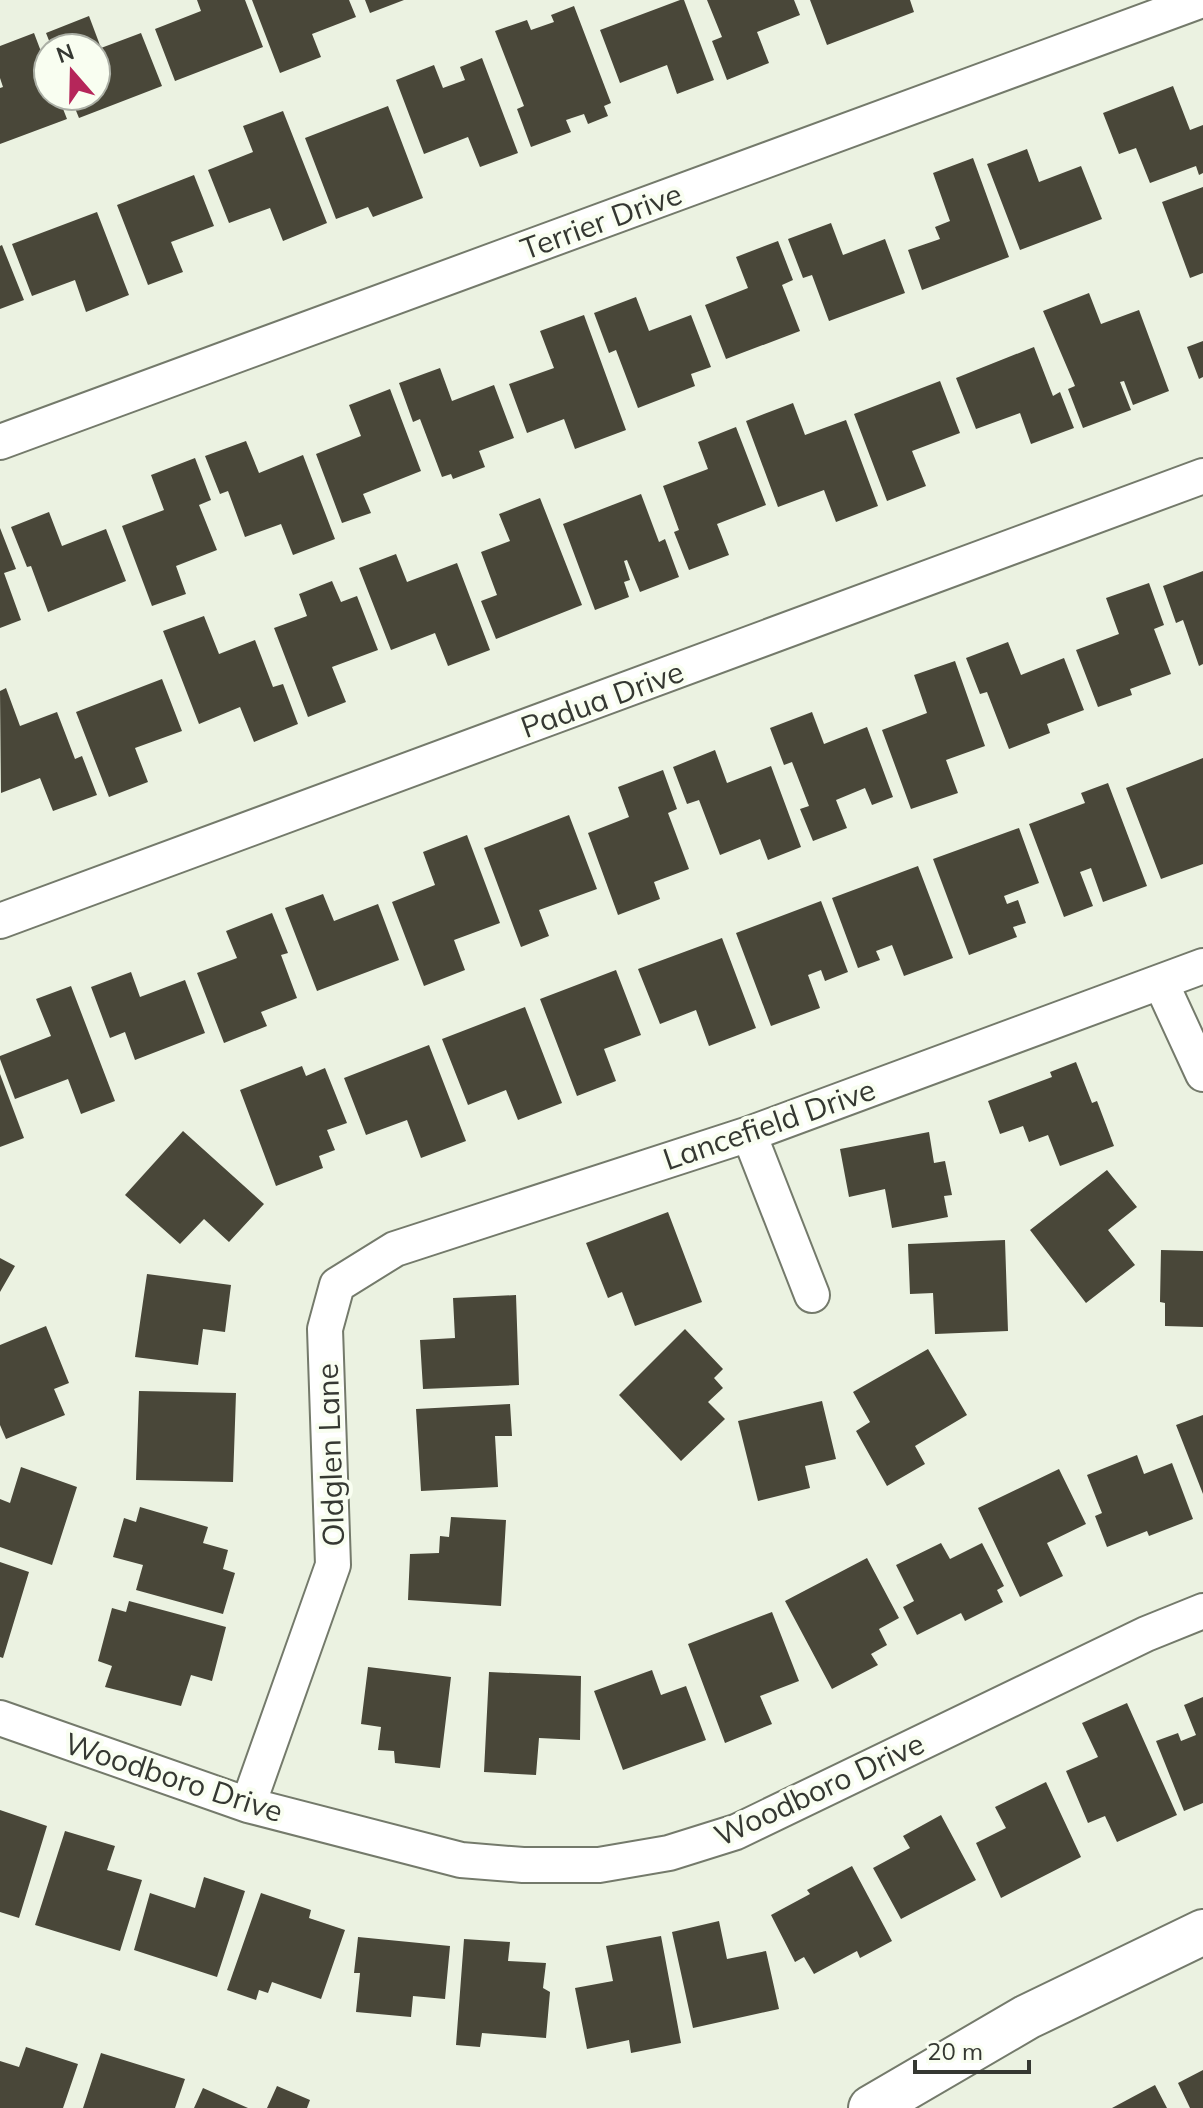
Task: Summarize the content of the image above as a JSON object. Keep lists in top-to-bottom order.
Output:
{
  "streets": {
    "street": [
      "Terrier Drive",
      "Padua Drive",
      "Lancefield Drive",
      "Oldglen Lane",
      "Woodboro Drive"
    ]
  },
  "crossings": [
    ["Lancefield Drive", "Oldglen Lane"],
    ["Oldglen Lane", "Woodboro Drive"]
  ],
  "scale_bar": "20 m",
  "north": "top"
}
